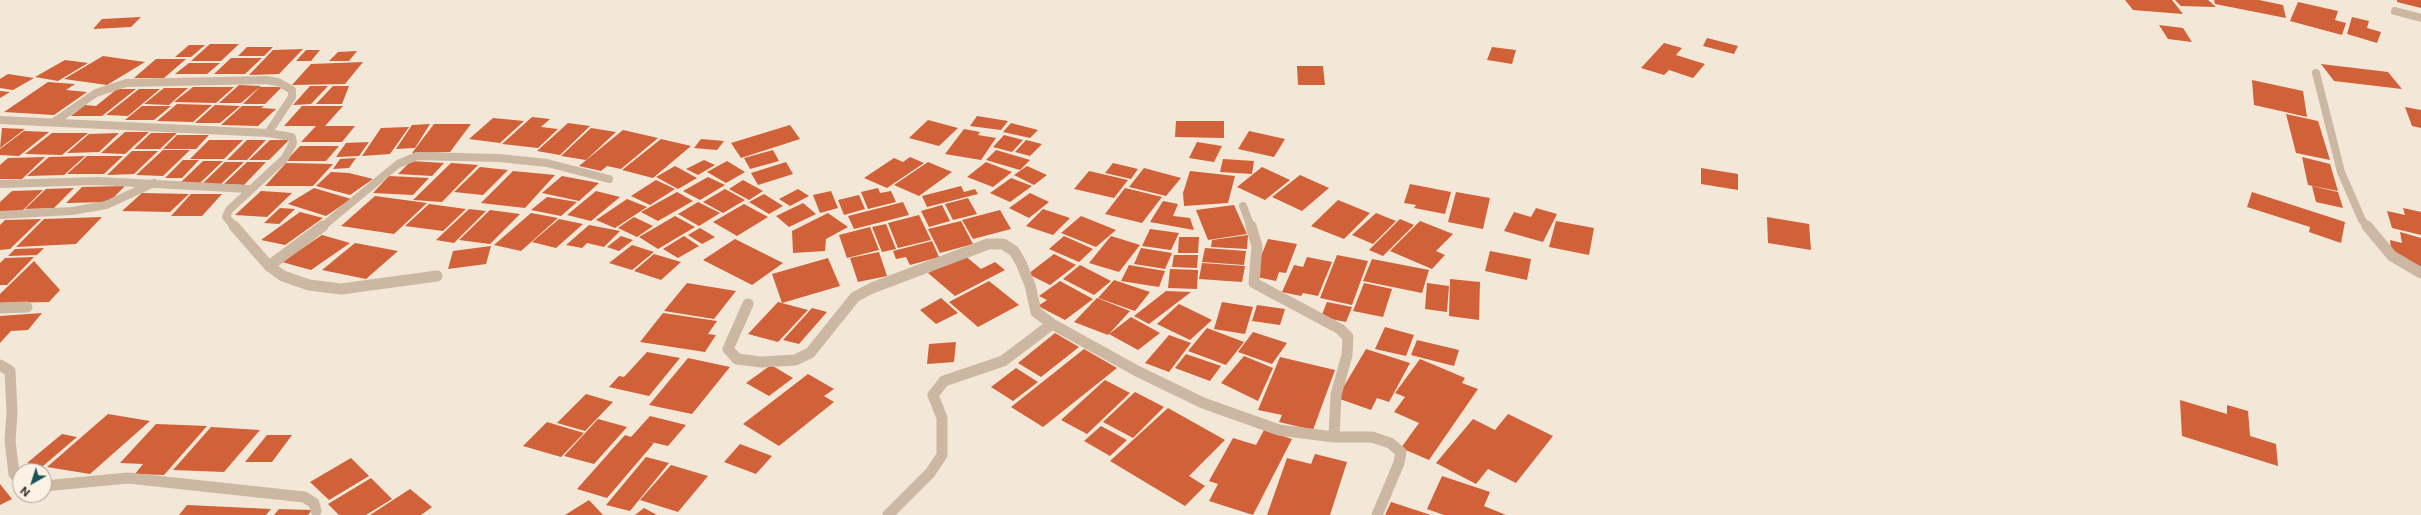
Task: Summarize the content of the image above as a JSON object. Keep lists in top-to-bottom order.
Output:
{
  "north": "bottom left"
}
